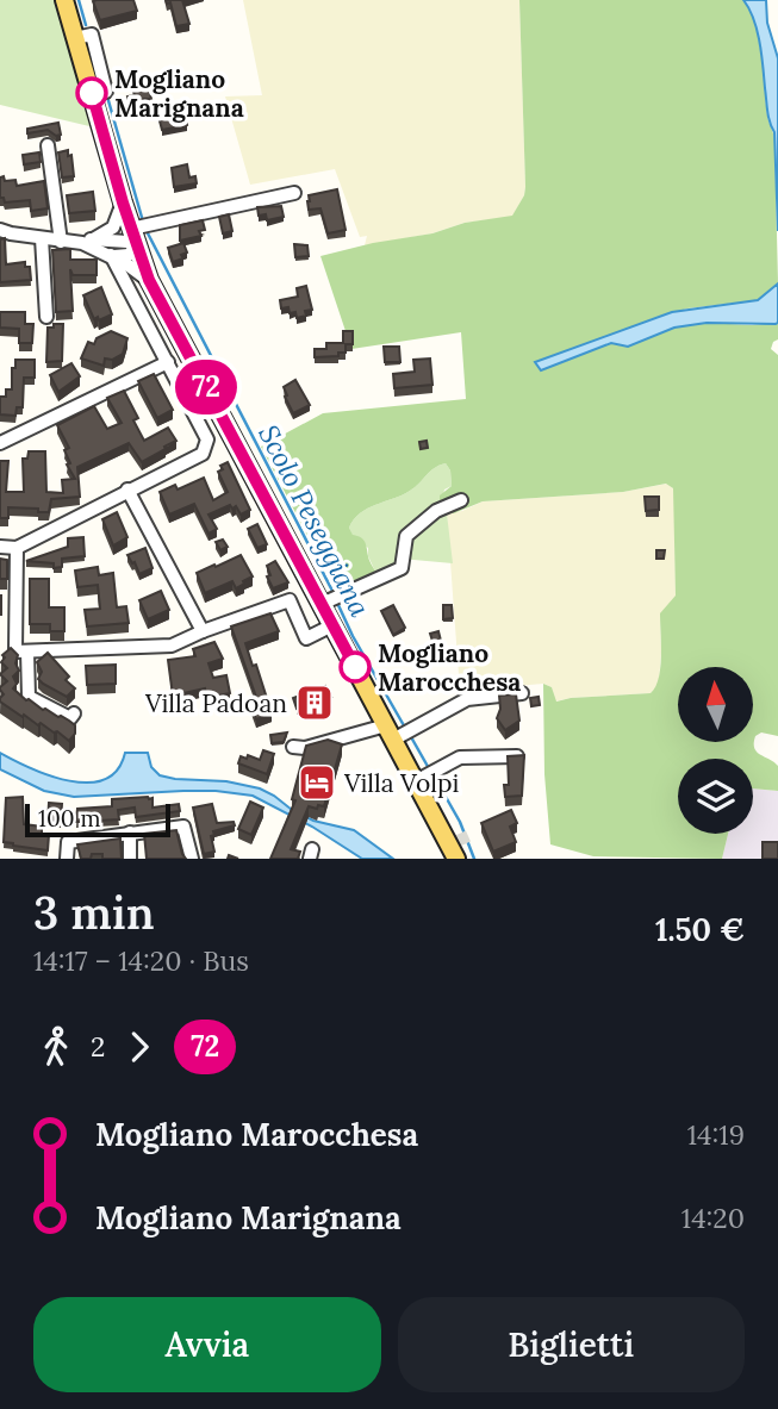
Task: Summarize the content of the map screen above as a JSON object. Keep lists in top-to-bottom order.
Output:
{
  "water": ["Scolo Peseggiana"],
  "places": {
    "other": ["Mogliano Marignana", "Mogliano Marocchesa"],
    "building": ["Villa Padoan"],
    "hotel": ["Villa Volpi"]
  },
  "lines": ["bus line 72"],
  "scale_bar": "100 m",
  "north": "top",
  "page": {
    "on_map": "72",
    "scale": "100 m",
    "heading": ["3 min", "14:17 – 14:20 · Bus", "1.50 €"],
    "legs": ["2", "72"],
    "list": [
      {
        "name": "Mogliano Marocchesa",
        "value": "14:19"
      },
      {
        "name": "Mogliano Marignana",
        "value": "14:20"
      }
    ],
    "buttons": ["Avvia", "Biglietti"]
  }
}
